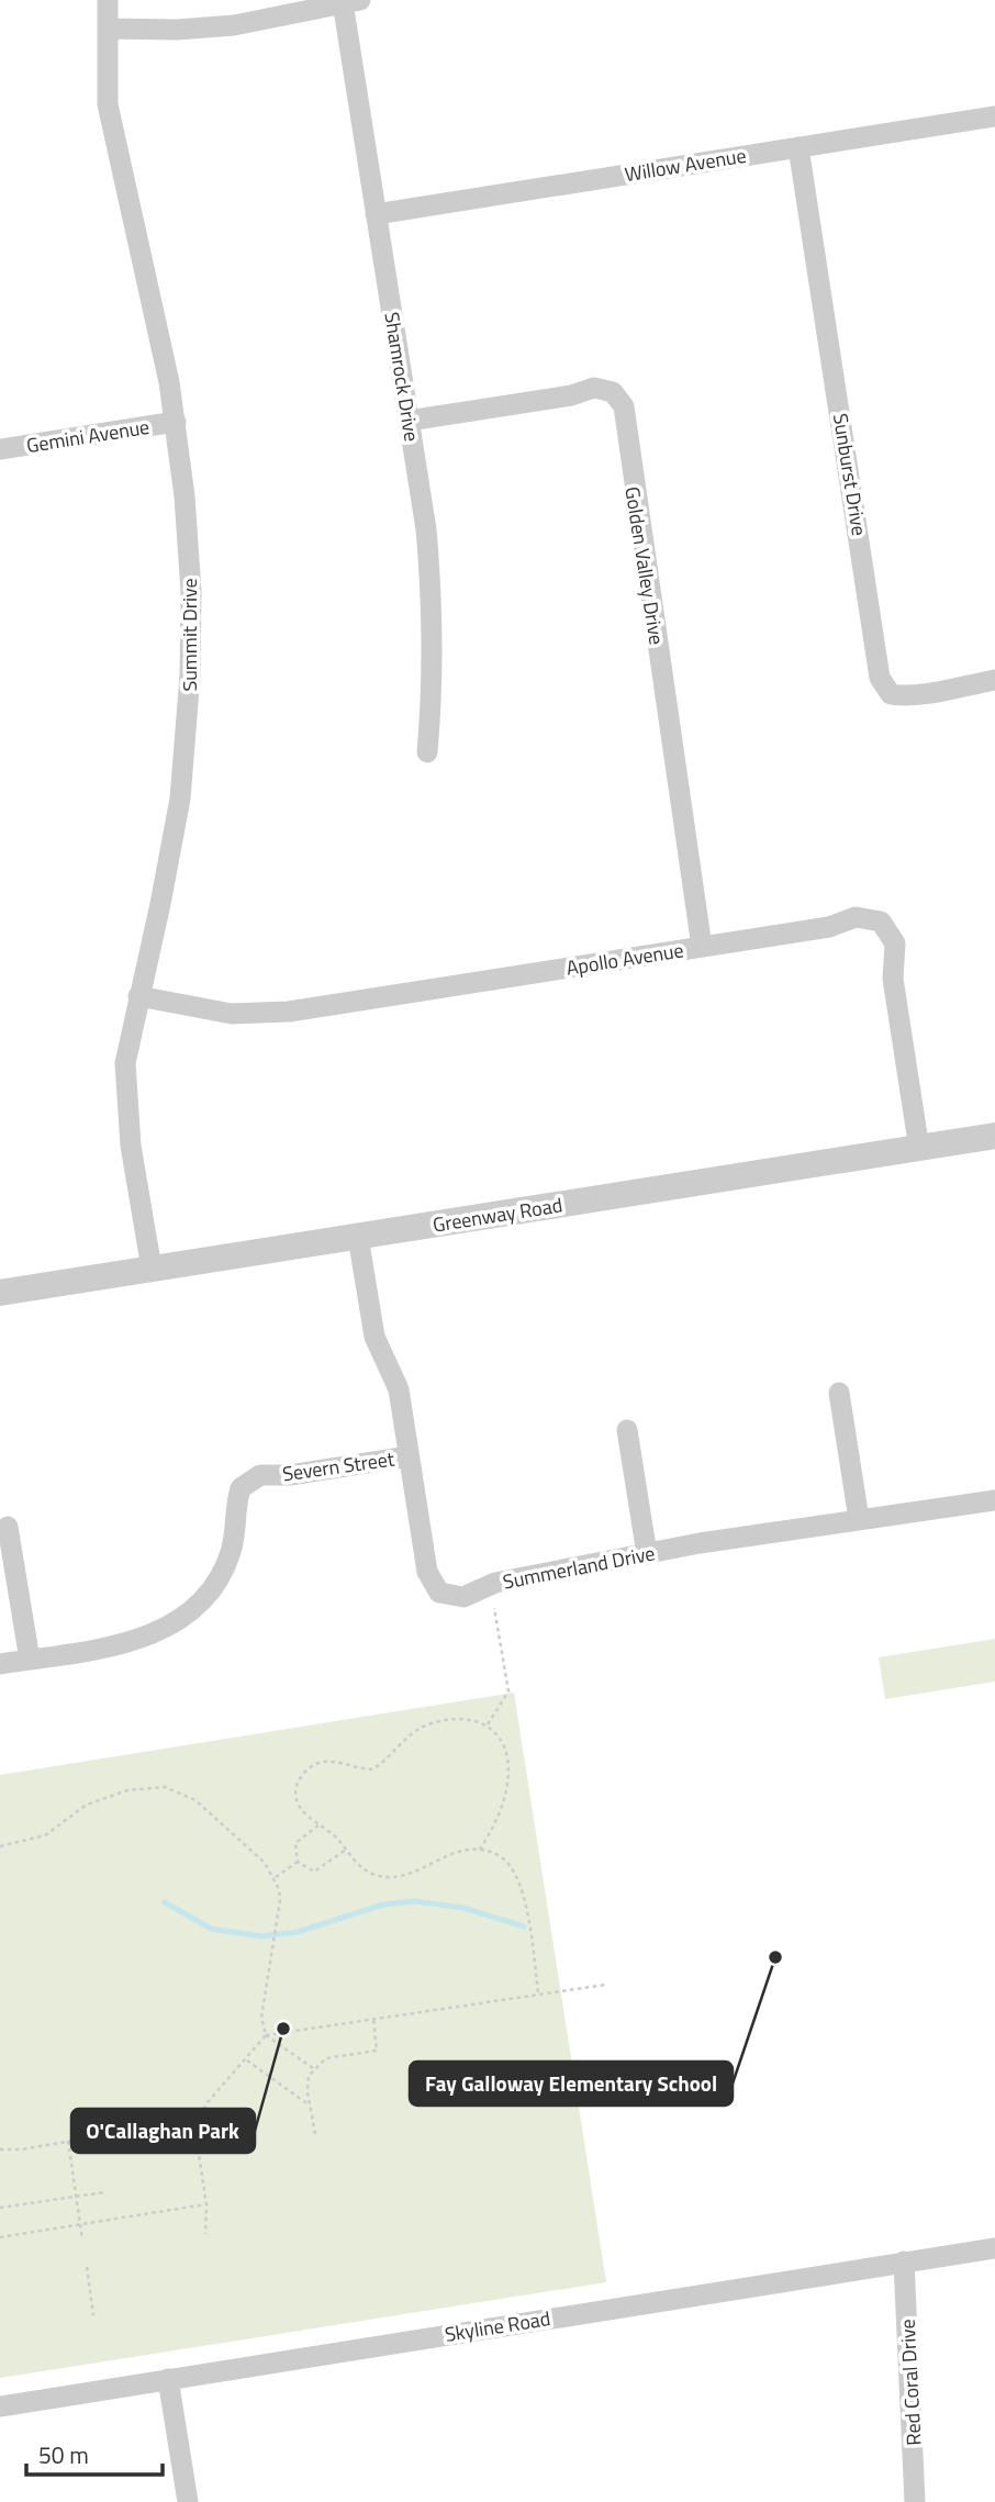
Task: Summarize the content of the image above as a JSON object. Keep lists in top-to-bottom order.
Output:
{
  "streets": {
    "street": [
      "Willow Avenue",
      "Shamrock Drive",
      "Gemini Avenue",
      "Sunburst Drive",
      "Golden Valley Drive",
      "Summit Drive",
      "Apollo Avenue",
      "Greenway Road",
      "Severn Street",
      "Summerland Drive",
      "Skyline Road",
      "Red Coral Drive"
    ]
  },
  "crossings": [
    ["Willow Avenue", "Shamrock Drive"],
    ["Willow Avenue", "Sunburst Drive"],
    ["Shamrock Drive", "Golden Valley Drive"],
    ["Gemini Avenue", "Summit Drive"],
    ["Golden Valley Drive", "Apollo Avenue"],
    ["Summit Drive", "Apollo Avenue"],
    ["Summit Drive", "Greenway Road"],
    ["Apollo Avenue", "Greenway Road"],
    ["Greenway Road", "Summerland Drive"],
    ["Severn Street", "Summerland Drive"],
    ["Skyline Road", "Red Coral Drive"]
  ],
  "places": ["Fay Galloway Elementary School", "O'Callaghan Park"],
  "scale_bar": "50 m"
}
